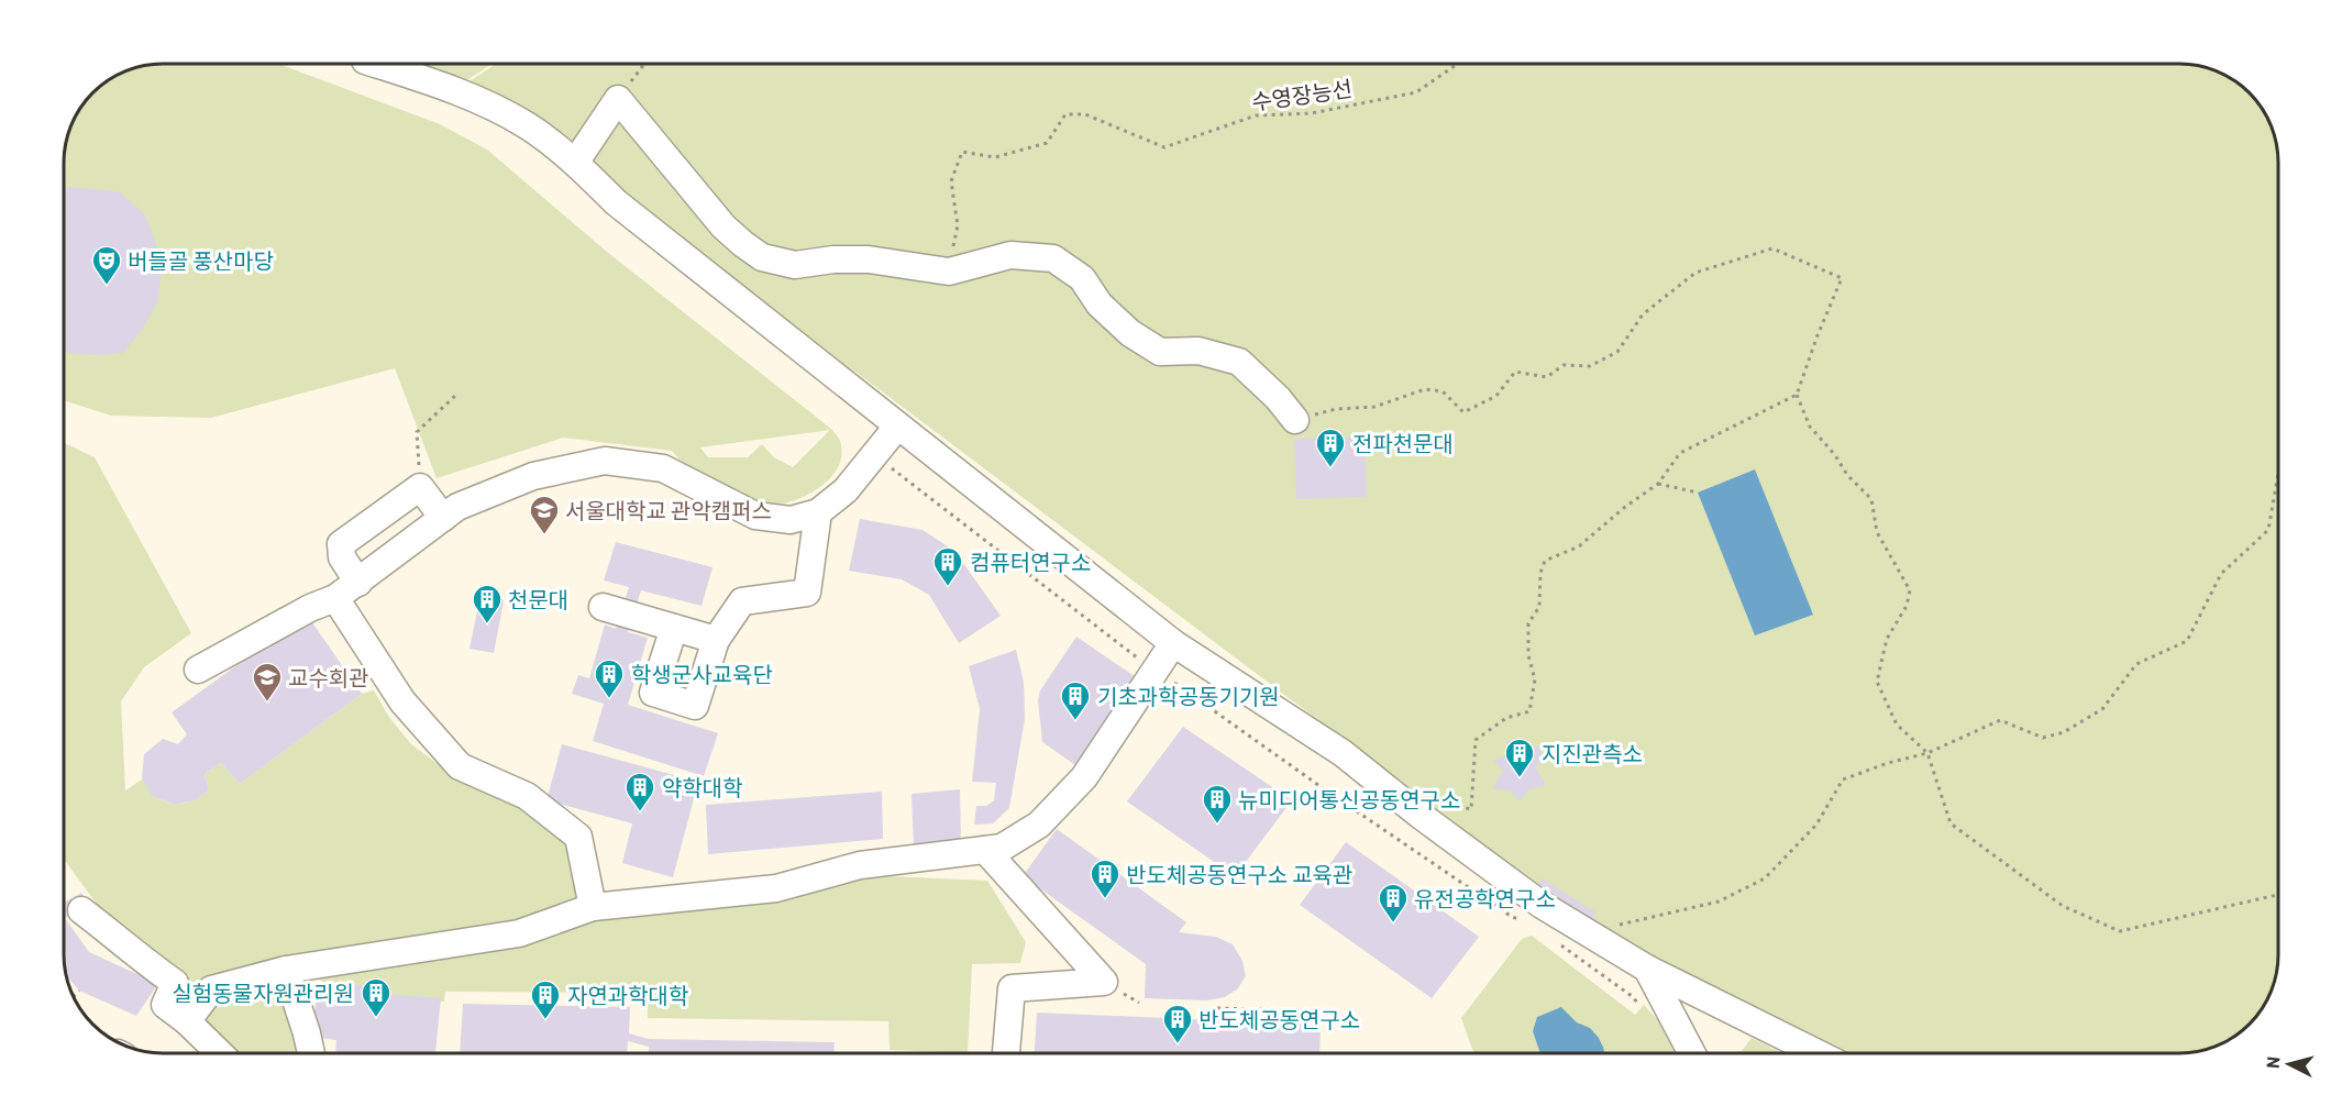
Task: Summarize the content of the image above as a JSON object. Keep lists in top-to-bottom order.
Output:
{
  "streets": {
    "path": ["수영장능선"]
  },
  "places": {
    "theatre": ["버들골 풍산마당"],
    "building": [
      "전파천문대",
      "컴퓨터연구소",
      "천문대",
      "학생군사교육단",
      "기초과학공동기기원",
      "지진관측소",
      "약학대학",
      "뉴미디어통신공동연구소",
      "반도체공동연구소 교육관",
      "유전공학연구소",
      "실험동물자원관리원",
      "자연과학대학",
      "반도체공동연구소"
    ],
    "school or university": ["서울대학교 관악캠퍼스", "교수회관"]
  },
  "north": "left"
}
